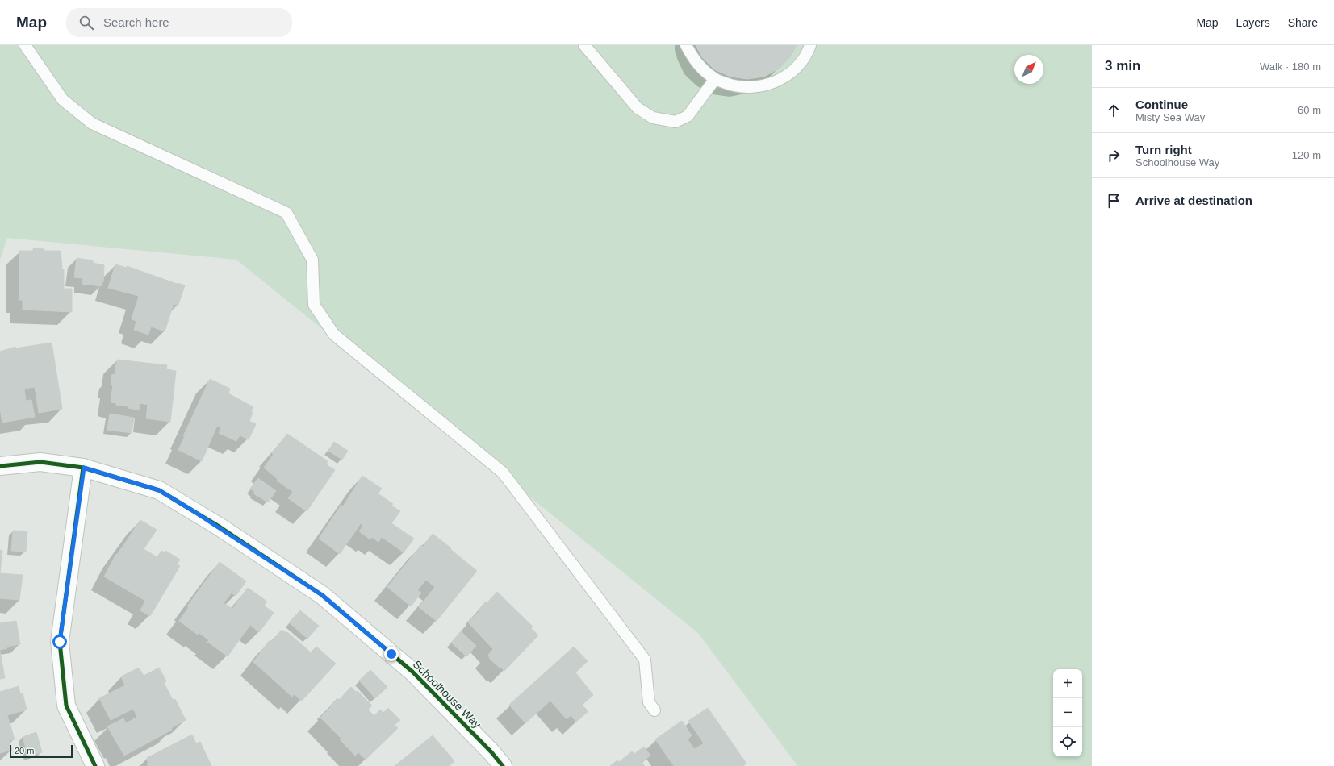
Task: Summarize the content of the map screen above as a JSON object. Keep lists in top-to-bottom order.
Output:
{
  "streets": {
    "street": ["Schoolhouse Way"]
  },
  "scale_bar": "20 m",
  "north": "top right",
  "page": {
    "header": "Map",
    "search": "Search here",
    "nav": ["Map", "Layers", "Share"],
    "heading": ["3 min", "Walk · 180 m"],
    "list": [
      ["Continue", "Misty Sea Way", "60 m"],
      ["Turn right", "Schoolhouse Way", "120 m"],
      "Arrive at destination"
    ],
    "map_buttons": ["+", "−"],
    "scale": "20 m"
  }
}
